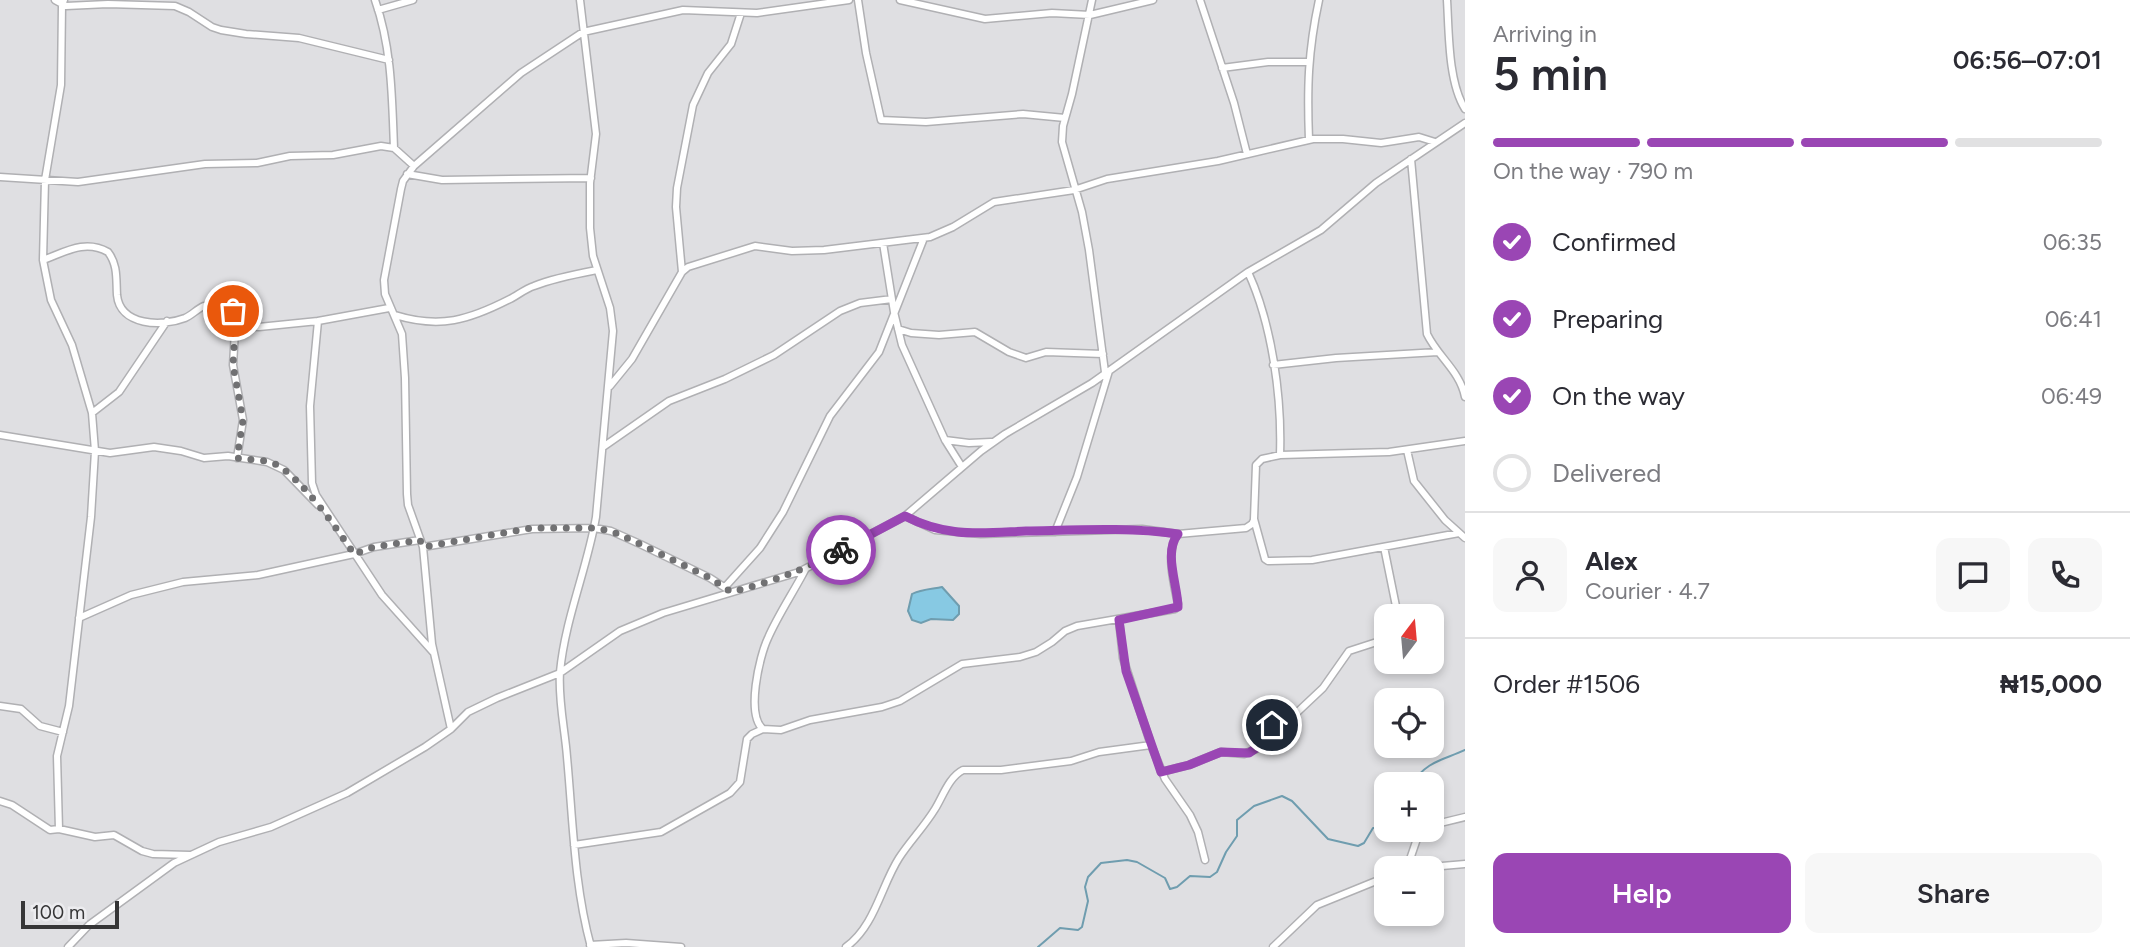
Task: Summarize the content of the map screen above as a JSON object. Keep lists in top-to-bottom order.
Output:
{
  "scale_bar": "100 m",
  "north": "top",
  "page": {
    "heading": ["5 min", "Arriving in", "06:56–07:01"],
    "panel": [
      "Alex",
      "Courier · 4.7",
      "Order #1506",
      "₦15,000"
    ],
    "bar": "On the way · 790 m",
    "list": [
      ["Confirmed", "06:35"],
      ["Preparing", "06:41"],
      ["On the way", "06:49"],
      "Delivered"
    ],
    "map_buttons": ["+", "−"],
    "buttons": ["Help", "Share"],
    "scale": "100 m"
  }
}
